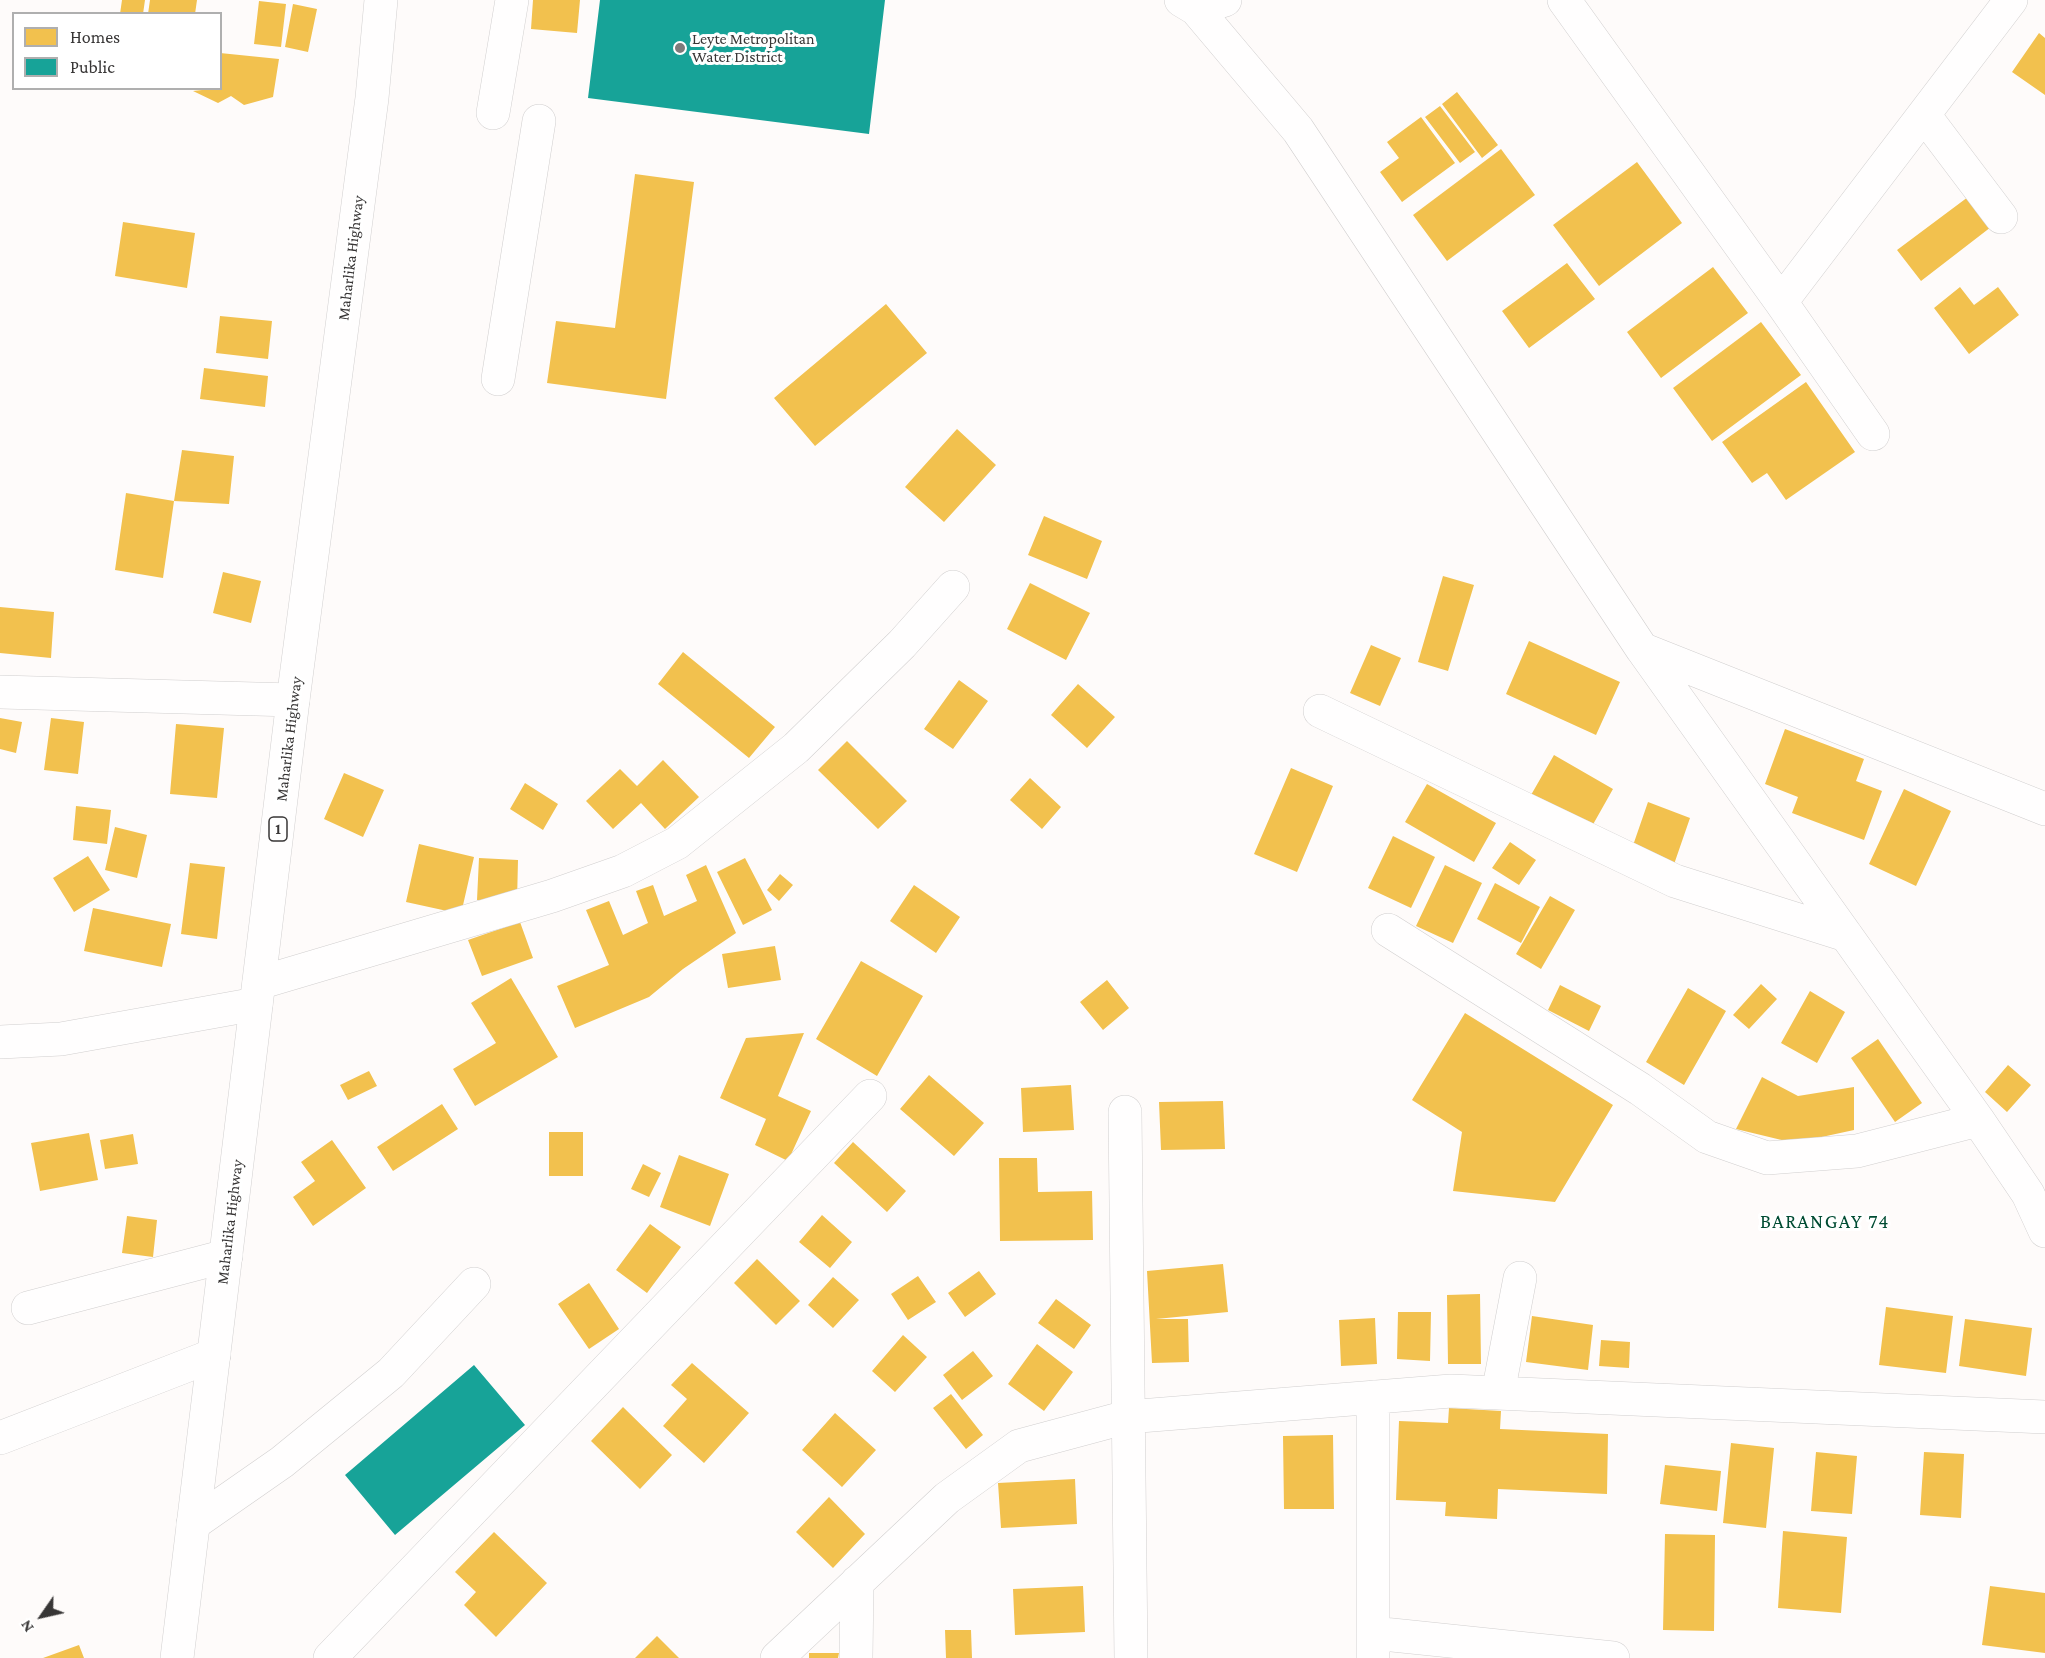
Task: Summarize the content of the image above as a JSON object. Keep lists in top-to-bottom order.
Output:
{
  "streets": {
    "street": ["Maharlika Highway", "1"]
  },
  "districts": ["BARANGAY 74"],
  "places": ["Leyte Metropolitan Water District"],
  "legend": ["Homes", "Public"],
  "north": "bottom left"
}
